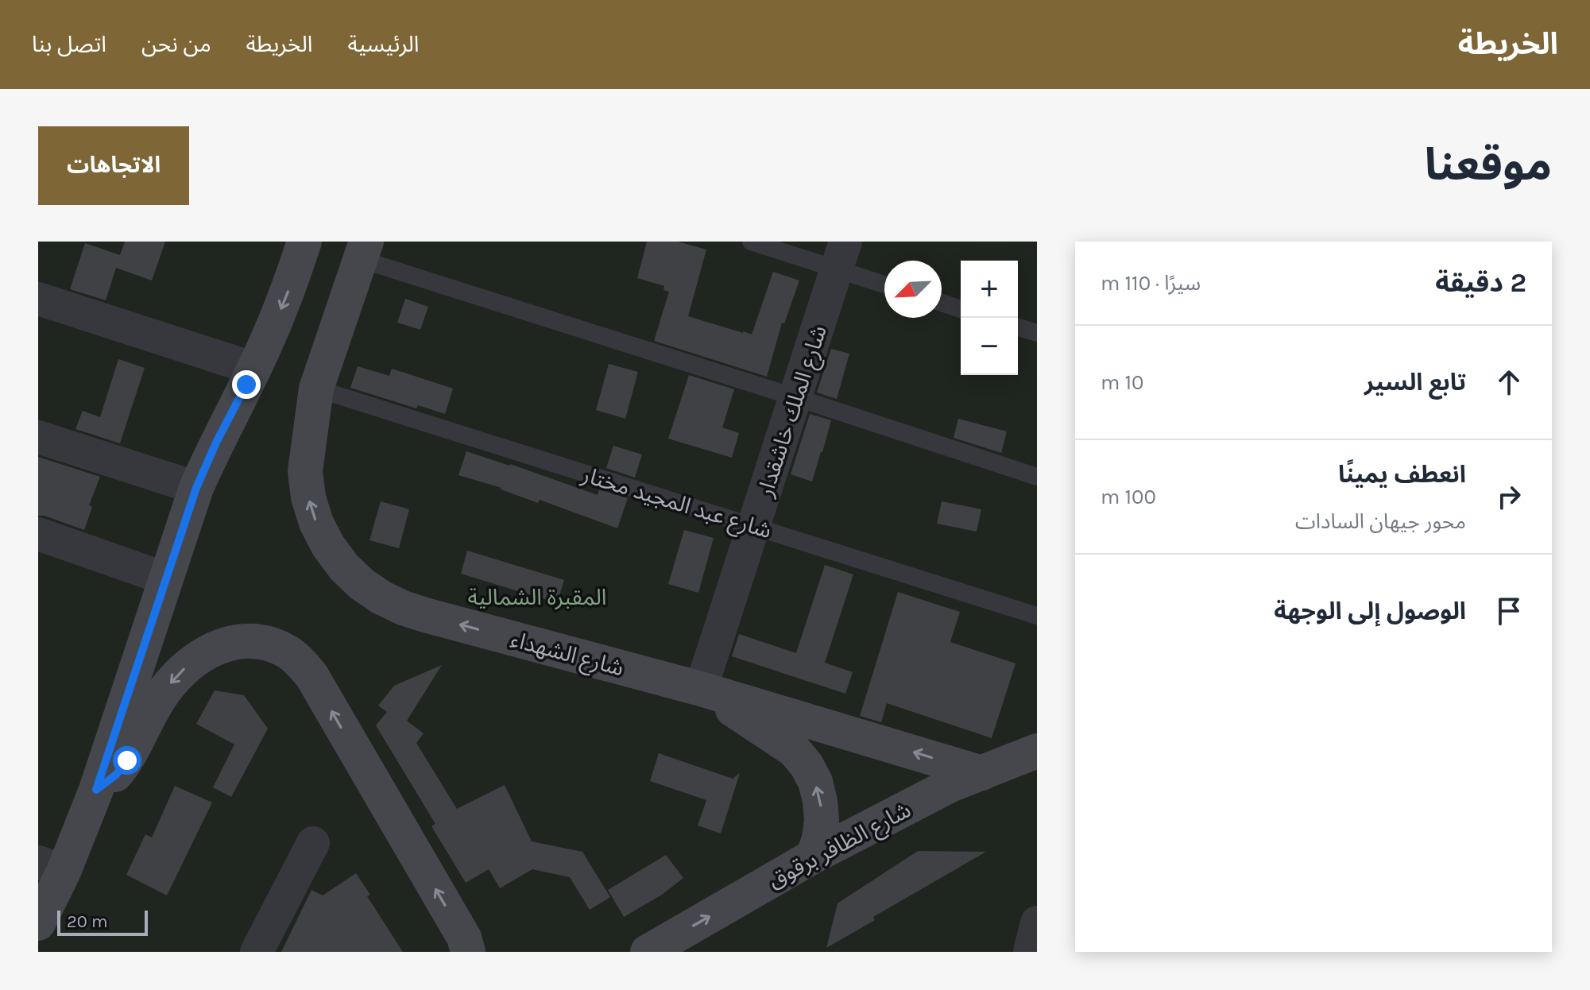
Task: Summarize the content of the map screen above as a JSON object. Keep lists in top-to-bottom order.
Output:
{
  "streets": {
    "main road": ["شارع الشهداء", "شارع الظافر برقوق"],
    "street": ["شارع الملك خاشقدار"],
    "lane": ["شارع عبد المجيد مختار"]
  },
  "crossings": [
    ["شارع الملك خاشقدار", "شارع عبد المجيد مختار"],
    ["شارع الملك خاشقدار", "شارع الشهداء"],
    ["شارع عبد المجيد مختار", "شارع الشهداء"],
    ["شارع الشهداء", "شارع الظافر برقوق"]
  ],
  "one_way": ["شارع الشهداء", "شارع الظافر برقوق"],
  "parks": ["المقبرة الشمالية"],
  "scale_bar": "20 m",
  "north": "bottom left",
  "page": {
    "header": "الخريطة",
    "nav": [
      "الرئيسية",
      "الخريطة",
      "من نحن",
      "اتصل بنا"
    ],
    "title": "موقعنا",
    "buttons": "الاتجاهات",
    "heading": ["2 دقيقة", "سيرًا · 110 m"],
    "map_buttons": ["+", "−"],
    "list": [
      ["تابع السير", "10 m"],
      ["انعطف يمينًا", "محور جيهان السادات", "100 m"],
      "الوصول إلى الوجهة"
    ],
    "scale": "20 m"
  }
}
